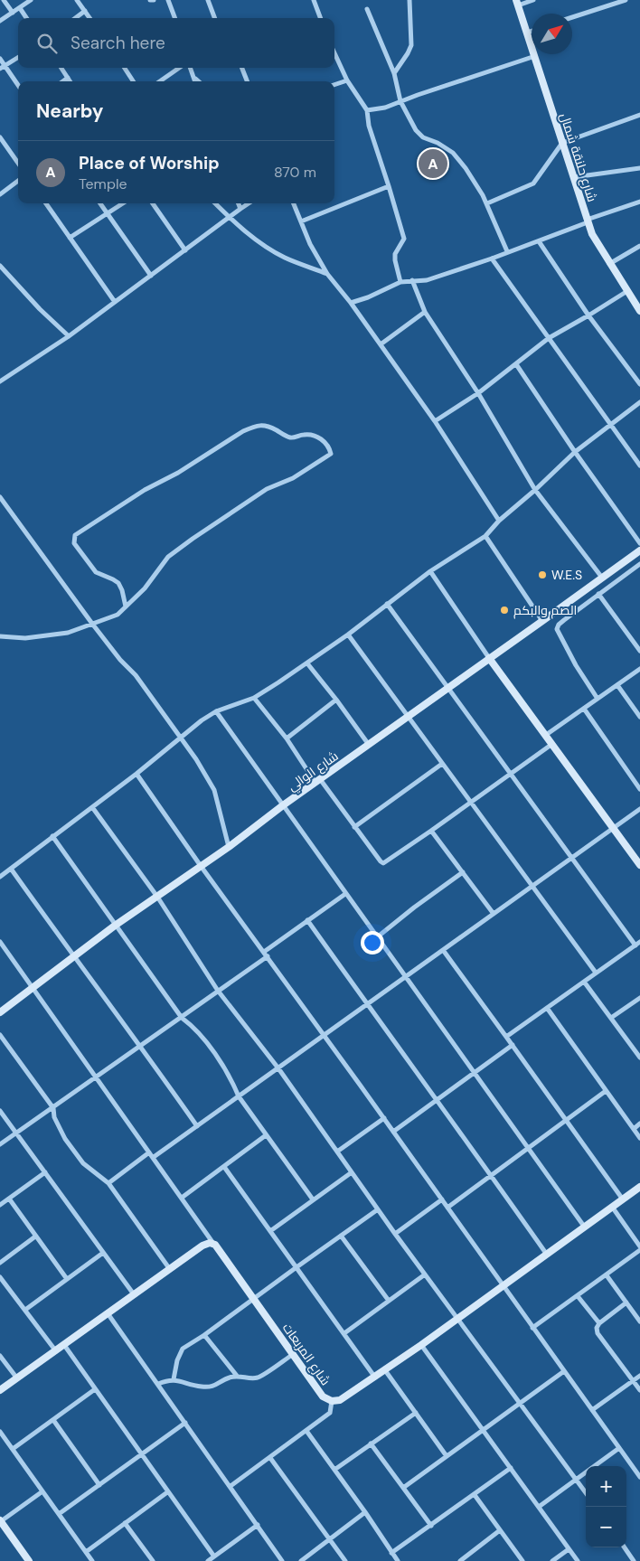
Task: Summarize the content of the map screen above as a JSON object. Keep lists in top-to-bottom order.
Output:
{
  "streets": {
    "street": ["شارع حلنقة شمال", "شارع الوالي", "شارع المربعات"]
  },
  "places": ["W.E.S", "الصم والبكم"],
  "north": "top right",
  "page": {
    "search": "Search here",
    "heading": "Nearby",
    "list": [
      {
        "mark": "A",
        "name": "Place of Worship",
        "note": "Temple",
        "value": "870 m"
      }
    ],
    "pins": "A",
    "map_buttons": ["+", "−"]
  }
}
